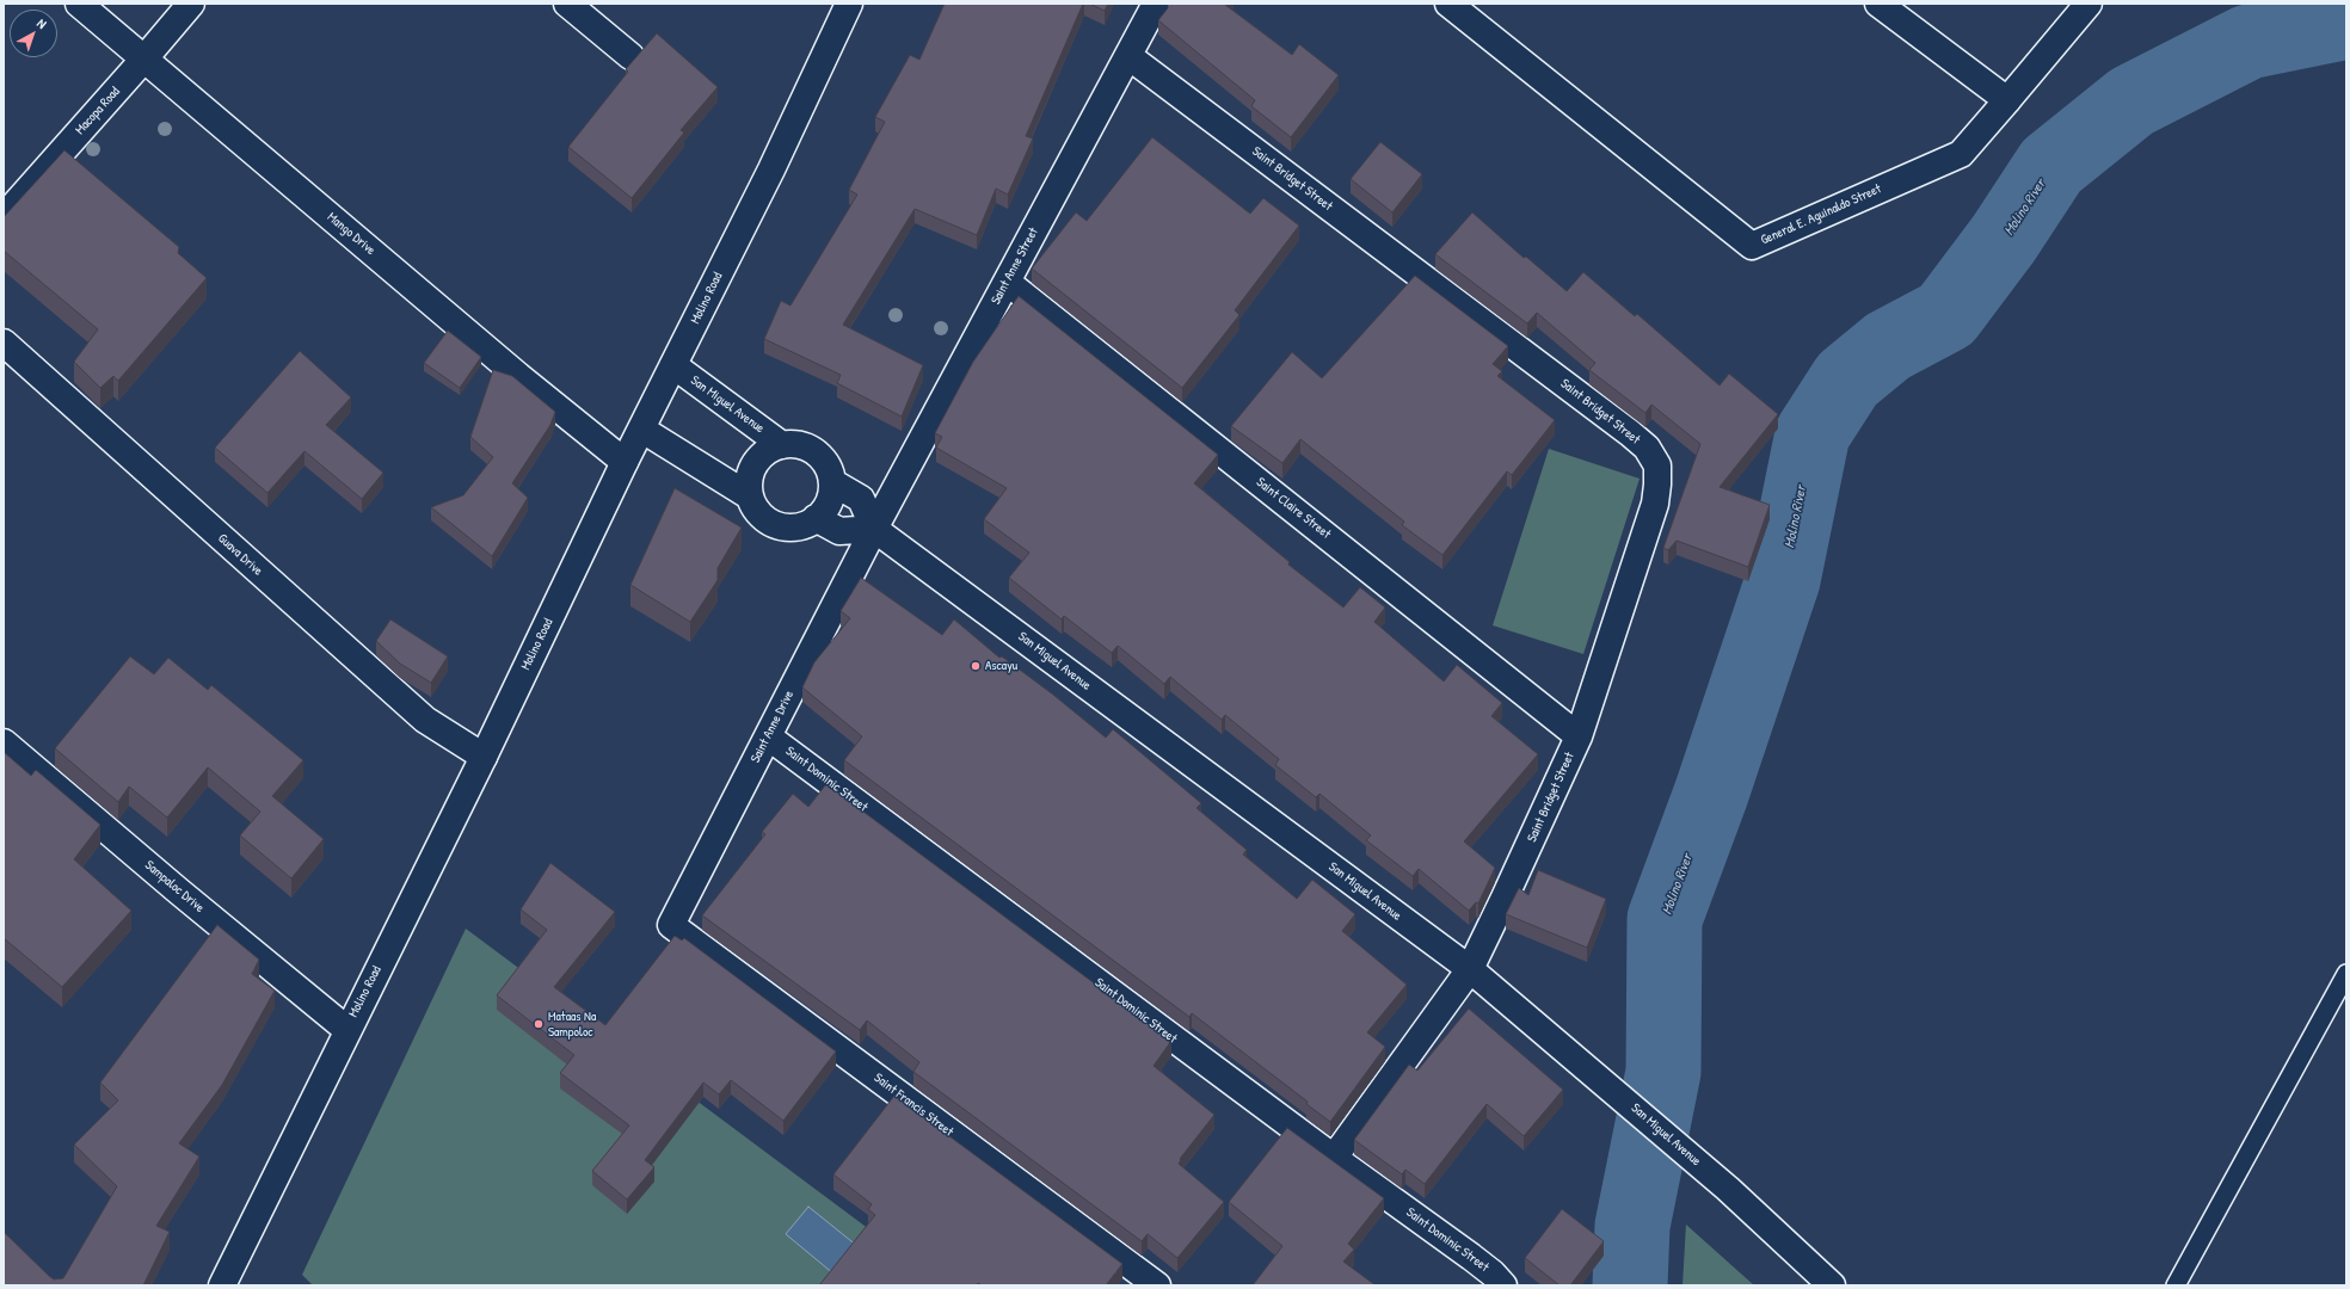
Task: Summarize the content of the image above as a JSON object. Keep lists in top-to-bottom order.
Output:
{
  "streets": {
    "street": [
      "Macopa Road",
      "Saint Bridget Street",
      "General E. Aguinaldo Street",
      "Mango Drive",
      "Saint Anne Street",
      "Molino Road",
      "San Miguel Avenue",
      "Saint Claire Street",
      "Guava Drive",
      "Saint Anne Drive",
      "Saint Dominic Street",
      "Sampaloc Drive",
      "Saint Francis Street"
    ]
  },
  "crossings": [
    ["Macopa Road", "Mango Drive"],
    ["Saint Bridget Street", "Saint Anne Street"],
    ["Saint Bridget Street", "San Miguel Avenue"],
    ["Saint Bridget Street", "Saint Claire Street"],
    ["Saint Bridget Street", "Saint Dominic Street"],
    ["Mango Drive", "Molino Road"],
    ["Saint Anne Street", "San Miguel Avenue"],
    ["Saint Anne Street", "Saint Claire Street"],
    ["Saint Anne Street", "Saint Anne Drive"],
    ["Molino Road", "San Miguel Avenue"],
    ["Molino Road", "Guava Drive"],
    ["Molino Road", "Sampaloc Drive"],
    ["San Miguel Avenue", "Saint Anne Drive"],
    ["Saint Anne Drive", "Saint Dominic Street"],
    ["Saint Anne Drive", "Saint Francis Street"]
  ],
  "water": ["Molino River"],
  "places": ["Ascayu", "Mataas Na Sampoloc"],
  "north": "top right"
}
